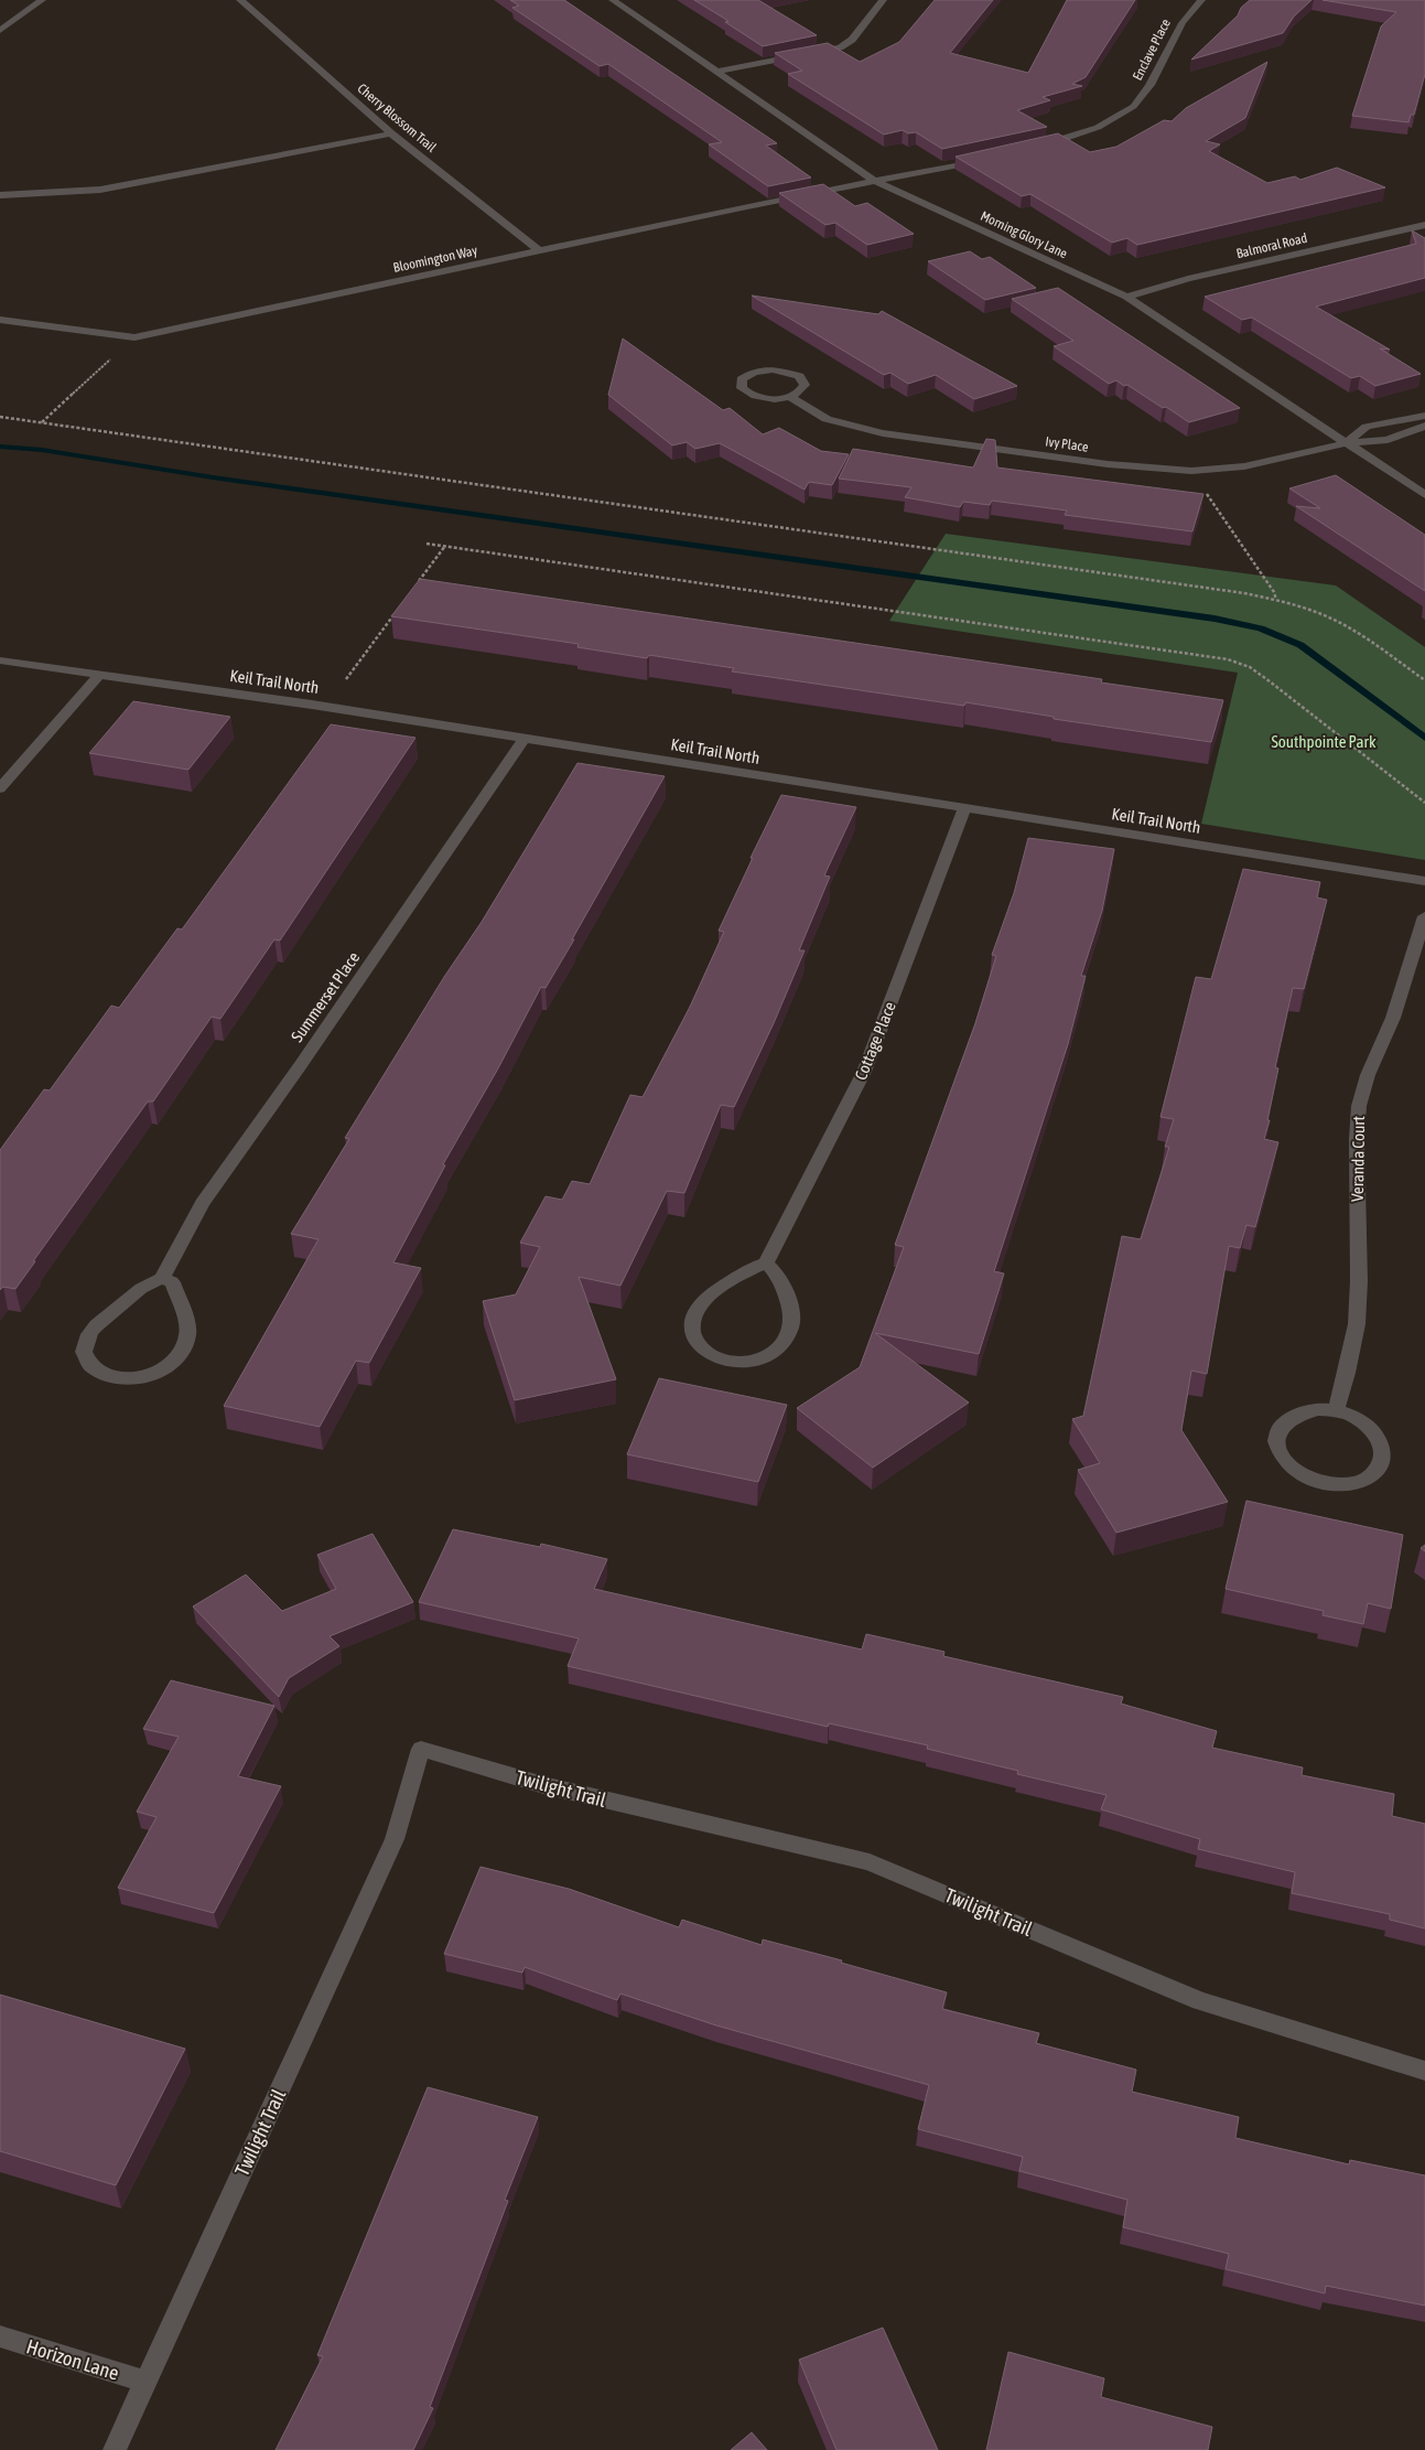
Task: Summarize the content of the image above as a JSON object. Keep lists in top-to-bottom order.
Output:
{
  "streets": {
    "street": [
      "Enclave Place",
      "Cherry Blossom Trail",
      "Morning Glory Lane",
      "Balmoral Road",
      "Bloomington Way",
      "Ivy Place",
      "Keil Trail North",
      "Summerset Place",
      "Cottage Place",
      "Veranda Court",
      "Twilight Trail",
      "Horizon Lane"
    ]
  },
  "crossings": [
    ["Cherry Blossom Trail", "Bloomington Way"],
    ["Morning Glory Lane", "Balmoral Road"],
    ["Morning Glory Lane", "Bloomington Way"],
    ["Morning Glory Lane", "Ivy Place"],
    ["Keil Trail North", "Summerset Place"],
    ["Keil Trail North", "Cottage Place"],
    ["Twilight Trail", "Horizon Lane"]
  ],
  "parks": ["Southpointe Park"]
}
